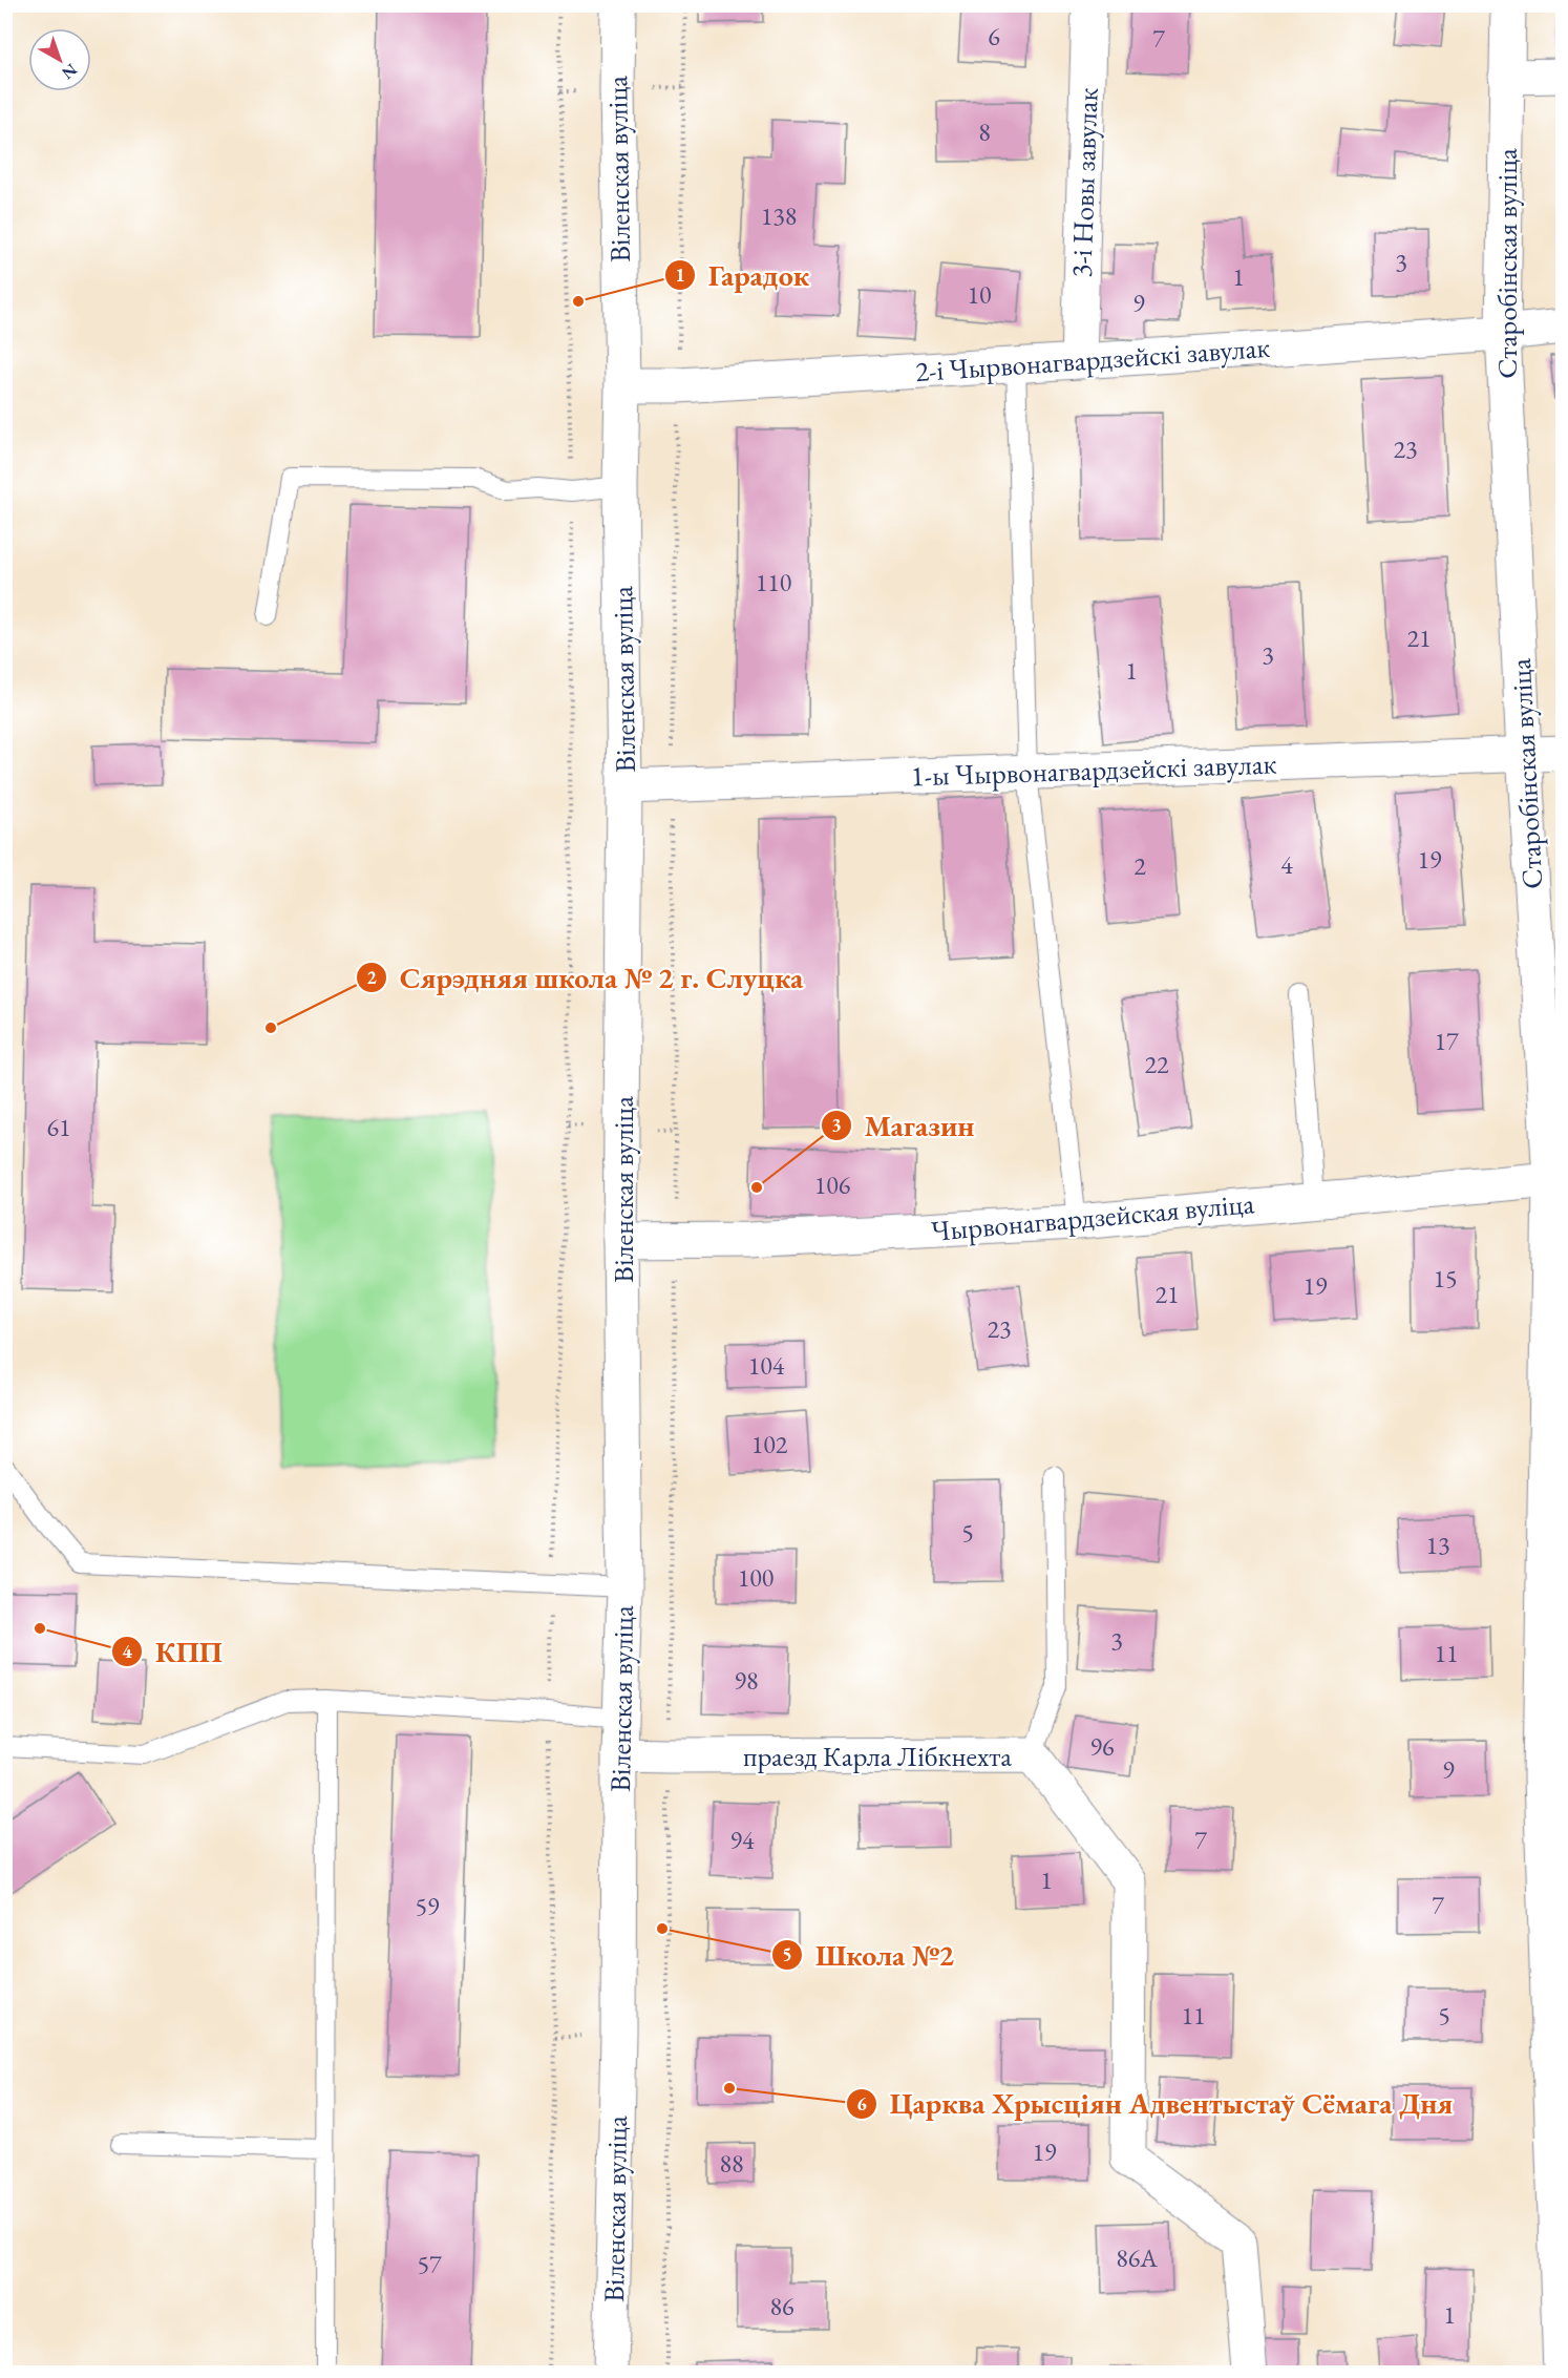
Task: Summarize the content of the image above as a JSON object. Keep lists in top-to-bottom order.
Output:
{
  "streets": {
    "street": [
      "Віленская вуліца",
      "3-і Новы завулак",
      "Старобінская вуліца",
      "2-і Чырвонагвардзейскі завулак",
      "1-ы Чырвонагвардзейскі завулак",
      "Чырвонагвардзейская вуліца",
      "праезд Карла Лібкнехта"
    ]
  },
  "crossings": [
    ["Віленская вуліца", "2-і Чырвонагвардзейскі завулак"],
    ["Віленская вуліца", "1-ы Чырвонагвардзейскі завулак"],
    ["Віленская вуліца", "Чырвонагвардзейская вуліца"],
    ["Віленская вуліца", "праезд Карла Лібкнехта"],
    ["3-і Новы завулак", "2-і Чырвонагвардзейскі завулак"],
    ["Старобінская вуліца", "2-і Чырвонагвардзейскі завулак"],
    ["Старобінская вуліца", "1-ы Чырвонагвардзейскі завулак"],
    ["Старобінская вуліца", "Чырвонагвардзейская вуліца"]
  ],
  "places": [
    "Гарадок",
    "Сярэдняя школа № 2 г. Слуцка",
    "Магазин",
    "КПП",
    "Школа №2",
    "Царква Хрысціян Адвентыстаў Сёмага Дня"
  ],
  "house_numbers": [
    "6",
    "7",
    "8",
    "138",
    "3",
    "1",
    "10",
    "9",
    "23",
    "110",
    "21",
    "3",
    "1",
    "19",
    "4",
    "2",
    "17",
    "22",
    "61",
    "106",
    "15",
    "19",
    "21",
    "23",
    "104",
    "102",
    "5",
    "13",
    "100",
    "3",
    "11",
    "98",
    "96",
    "9",
    "94",
    "7",
    "1",
    "7",
    "59",
    "11",
    "5",
    "19",
    "88",
    "86А",
    "57",
    "86",
    "1"
  ],
  "north": "bottom right"
}
